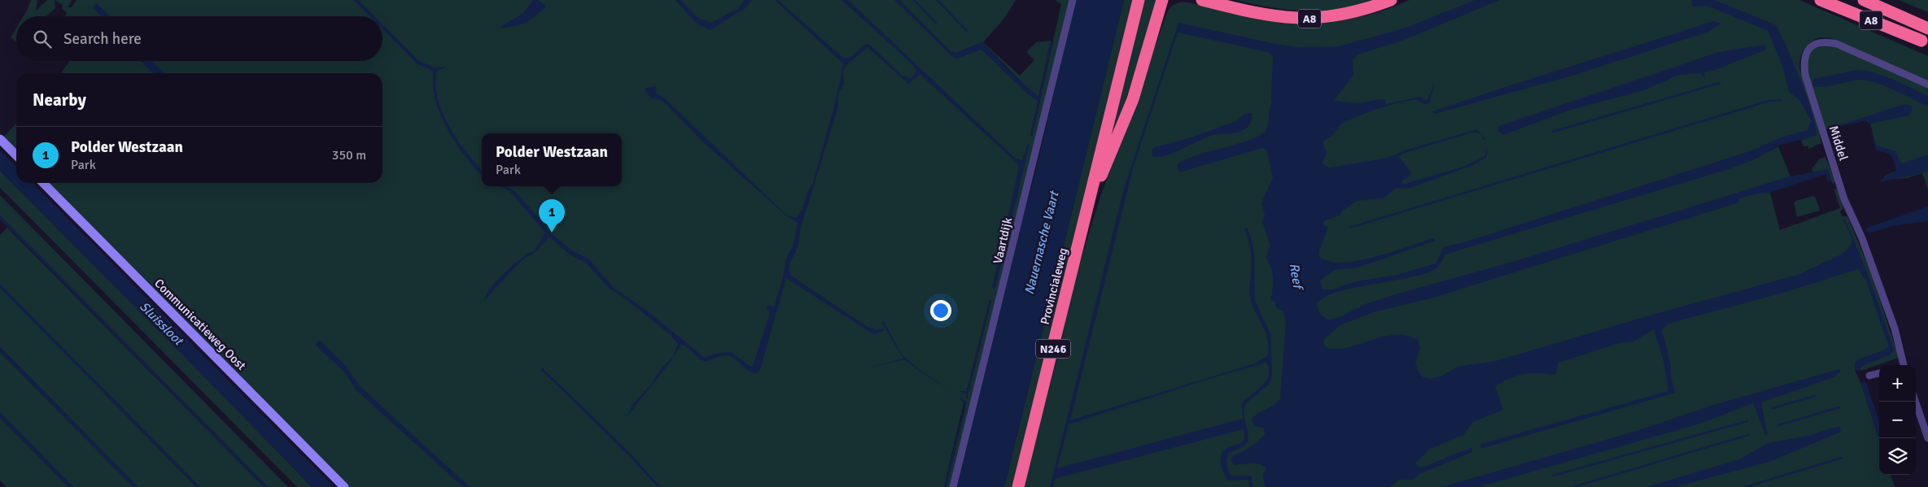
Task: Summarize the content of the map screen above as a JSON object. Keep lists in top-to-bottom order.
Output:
{
  "streets": {
    "highway": ["A8", "Provincialeweg", "N246"],
    "street": ["Middel", "Vaartdijk", "Communicatieweg Oost"]
  },
  "water": ["Nauernasche Vaart", "Reef", "Sluissloot"],
  "page": {
    "search": "Search here",
    "heading": "Nearby",
    "list": [
      {
        "mark": "1",
        "name": "Polder Westzaan",
        "note": "Park",
        "value": "350 m"
      }
    ],
    "popup": ["Polder Westzaan", "Park"],
    "pins": "1",
    "map_buttons": ["+", "−"]
  }
}
